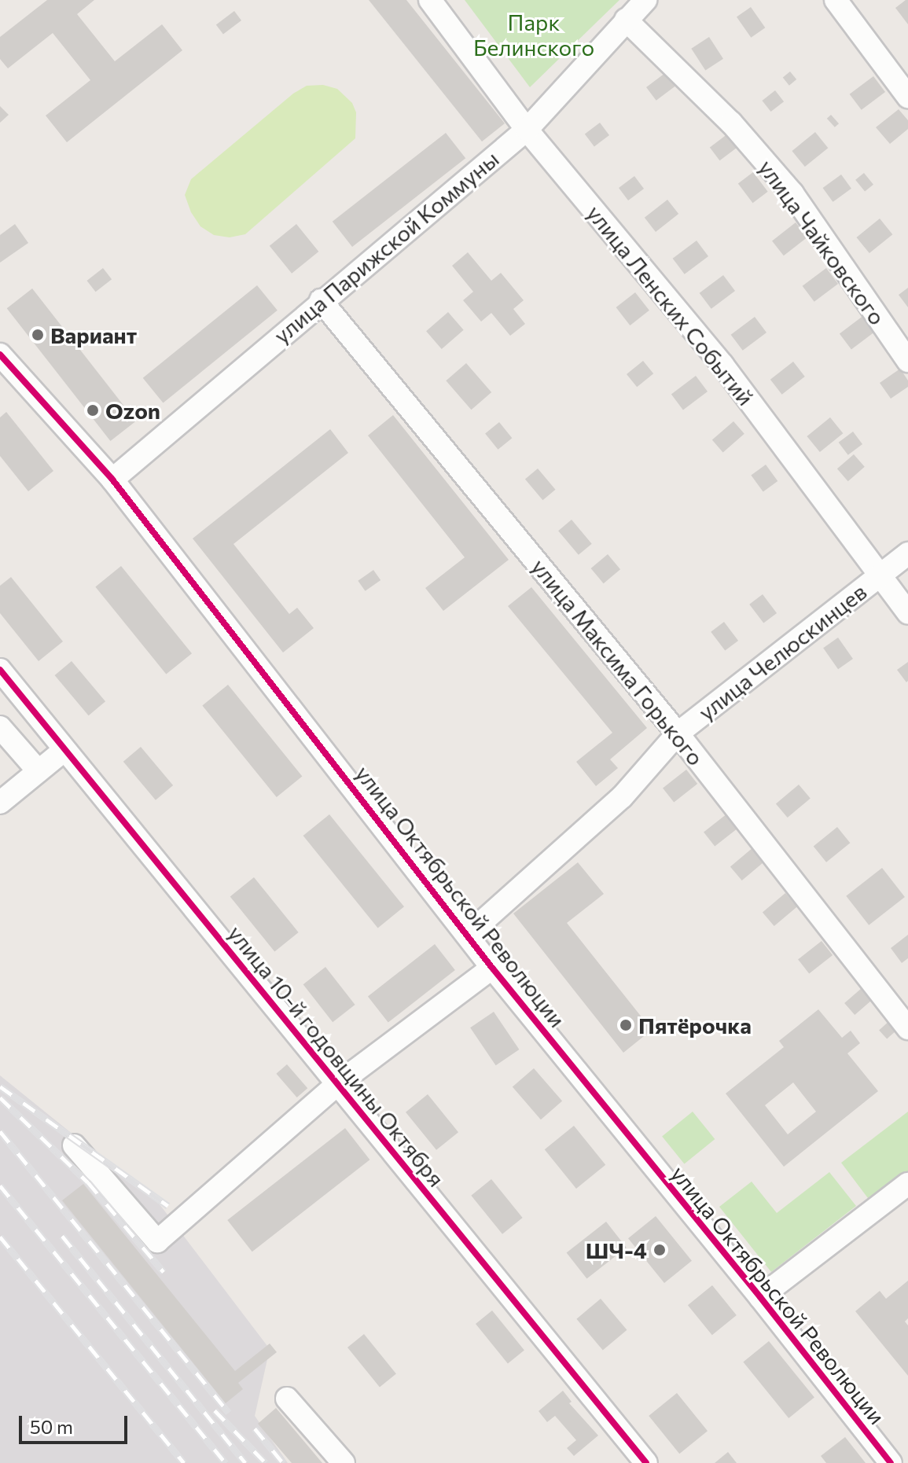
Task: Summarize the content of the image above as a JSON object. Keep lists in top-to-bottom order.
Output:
{
  "streets": {
    "street": [
      "улица Чайковского",
      "улица Парижской Коммуны",
      "улица Ленских Событий",
      "улица Челюскинцев",
      "улица Максима Горького",
      "улица Октябрьской Революции",
      "улица 10-й годовщины Октября"
    ]
  },
  "crossings": [
    ["улица Чайковского", "улица Парижской Коммуны"],
    ["улица Парижской Коммуны", "улица Ленских Событий"],
    ["улица Парижской Коммуны", "улица Максима Горького"],
    ["улица Парижской Коммуны", "улица Октябрьской Революции"],
    ["улица Ленских Событий", "улица Челюскинцев"],
    ["улица Челюскинцев", "улица Максима Горького"],
    ["улица Челюскинцев", "улица Октябрьской Революции"]
  ],
  "parks": ["Парк Белинского"],
  "places": [
    "Вариант",
    "Ozon",
    "Пятёрочка",
    "ШЧ-4"
  ],
  "scale_bar": "50 m"
}
